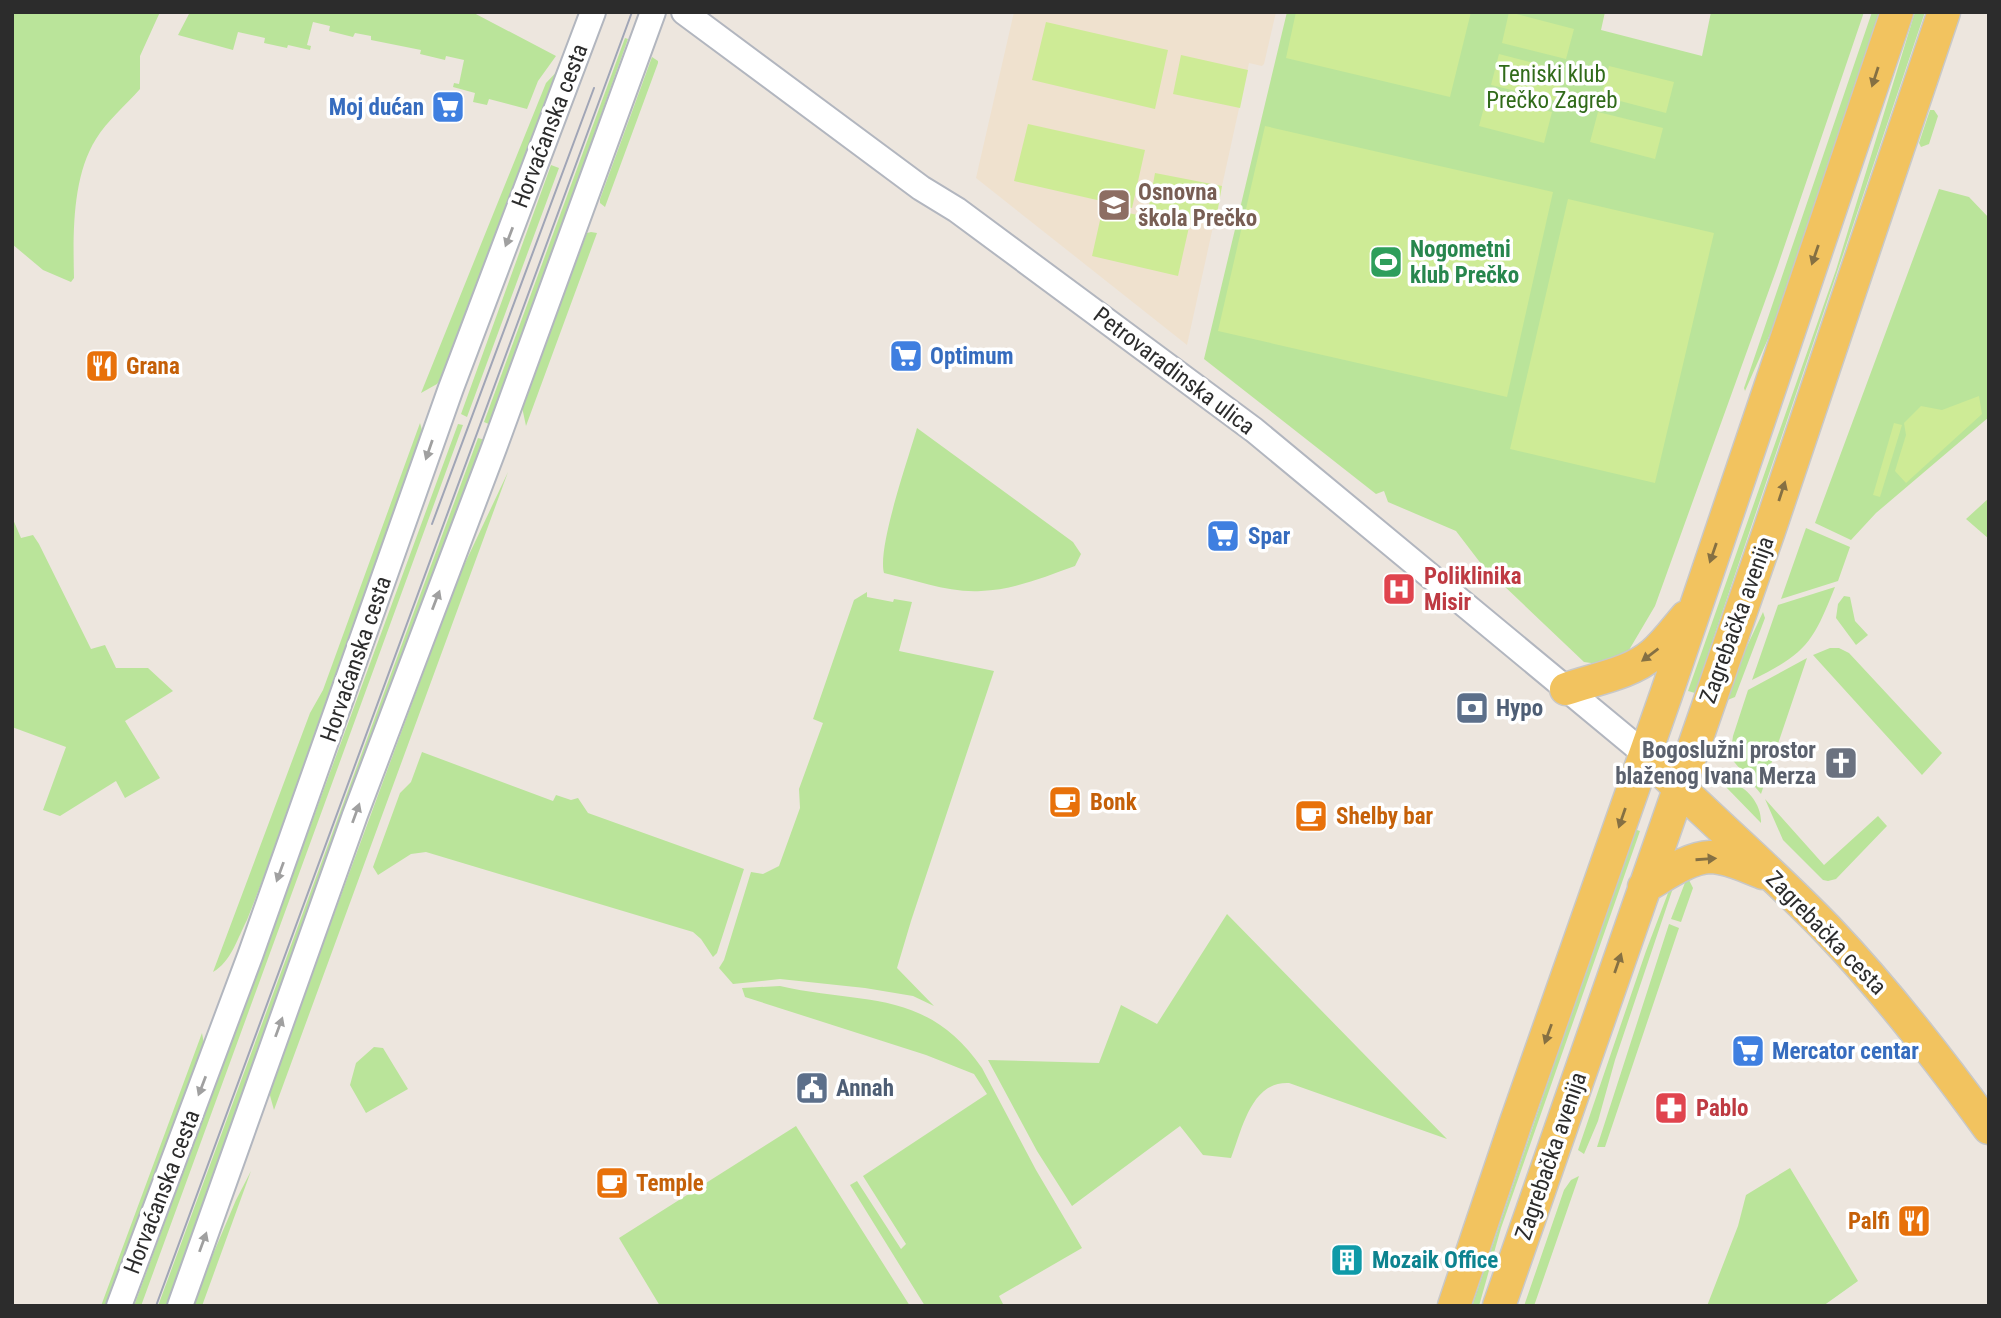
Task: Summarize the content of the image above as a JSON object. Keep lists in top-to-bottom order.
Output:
{
  "streets": {
    "main road": ["Zagrebačka avenija", "Zagrebačka cesta"],
    "street": ["Horvaćanska cesta", "Petrovaradinska ulica"]
  },
  "crossings": [
    ["Petrovaradinska ulica", "Zagrebačka avenija"],
    ["Petrovaradinska ulica", "Zagrebačka cesta"],
    ["Zagrebačka avenija", "Zagrebačka cesta"]
  ],
  "parks": ["Teniski klub Prečko Zagreb"],
  "places": {
    "supermarket": [
      "Moj dućan",
      "Optimum",
      "Spar",
      "Mercator centar"
    ],
    "school or university": ["Osnovna škola Prečko"],
    "sports": ["Nogometni klub Prečko"],
    "restaurant": ["Grana", "Palfi"],
    "hospital": ["Poliklinika Misir"],
    "bank": ["Hypo"],
    "church": ["Bogoslužni prostor blaženog Ivana Merza"],
    "cafe": ["Bonk", "Shelby bar", "Temple"],
    "public building": ["Annah"],
    "pharmacy": ["Pablo"],
    "building": ["Mozaik Office"]
  }
}
